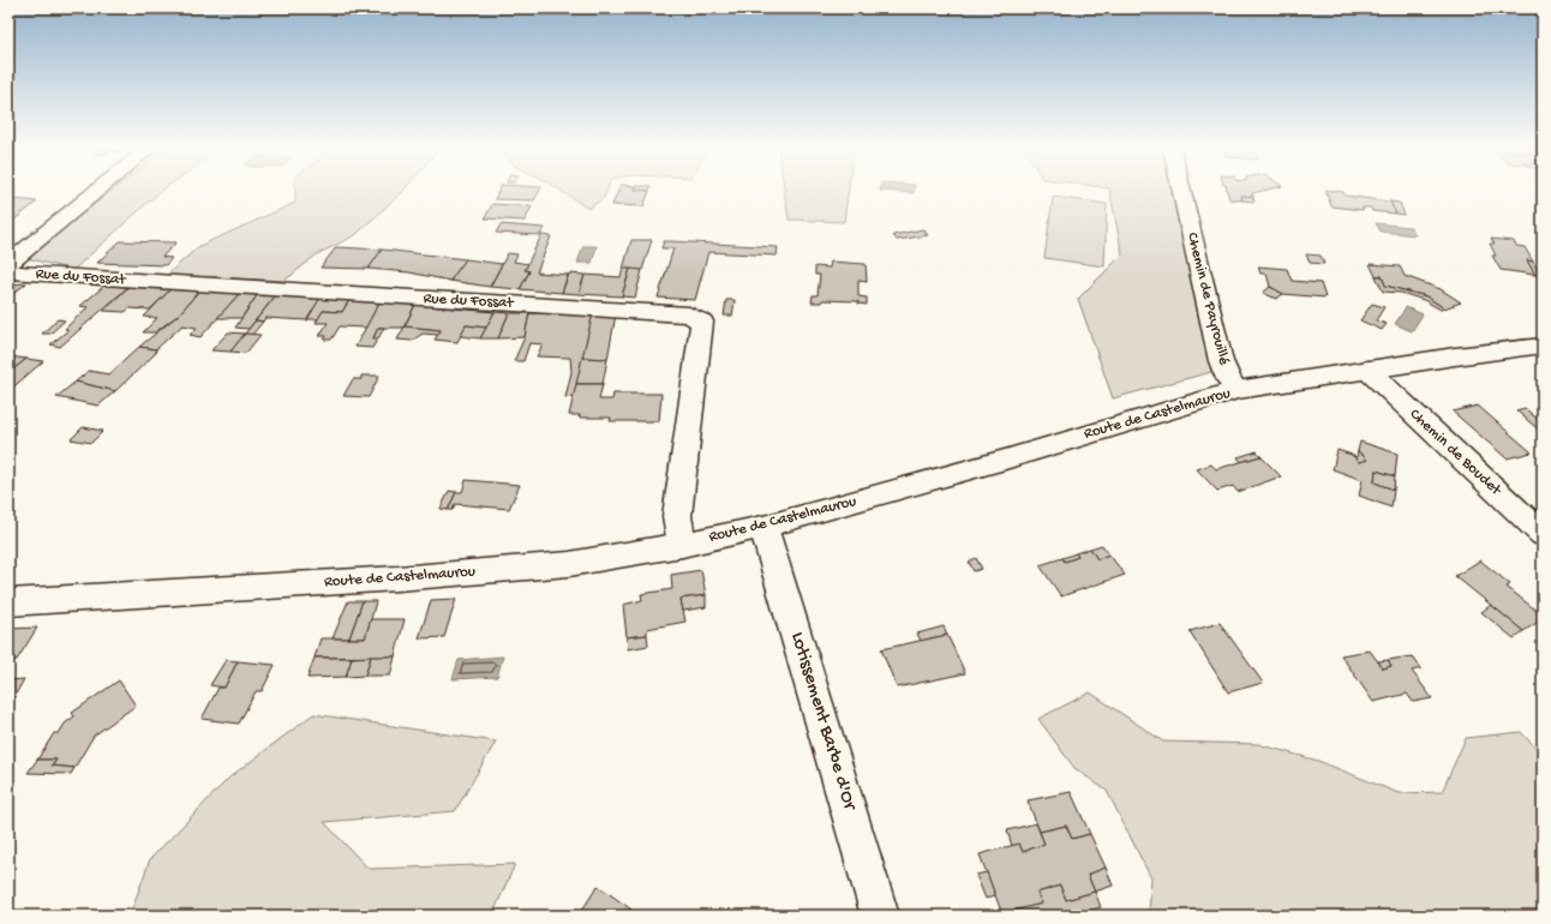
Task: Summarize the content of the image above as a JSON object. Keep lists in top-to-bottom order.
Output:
{
  "streets": {
    "street": [
      "Rue du Fossat",
      "Chemin de Payrouillé",
      "Route de Castelmaurou",
      "Chemin de Boudet",
      "Lotissement Barbe d'Or"
    ]
  },
  "crossings": [
    ["Rue du Fossat", "Route de Castelmaurou"],
    ["Chemin de Payrouillé", "Route de Castelmaurou"],
    ["Route de Castelmaurou", "Chemin de Boudet"],
    ["Route de Castelmaurou", "Lotissement Barbe d'Or"]
  ]
}
